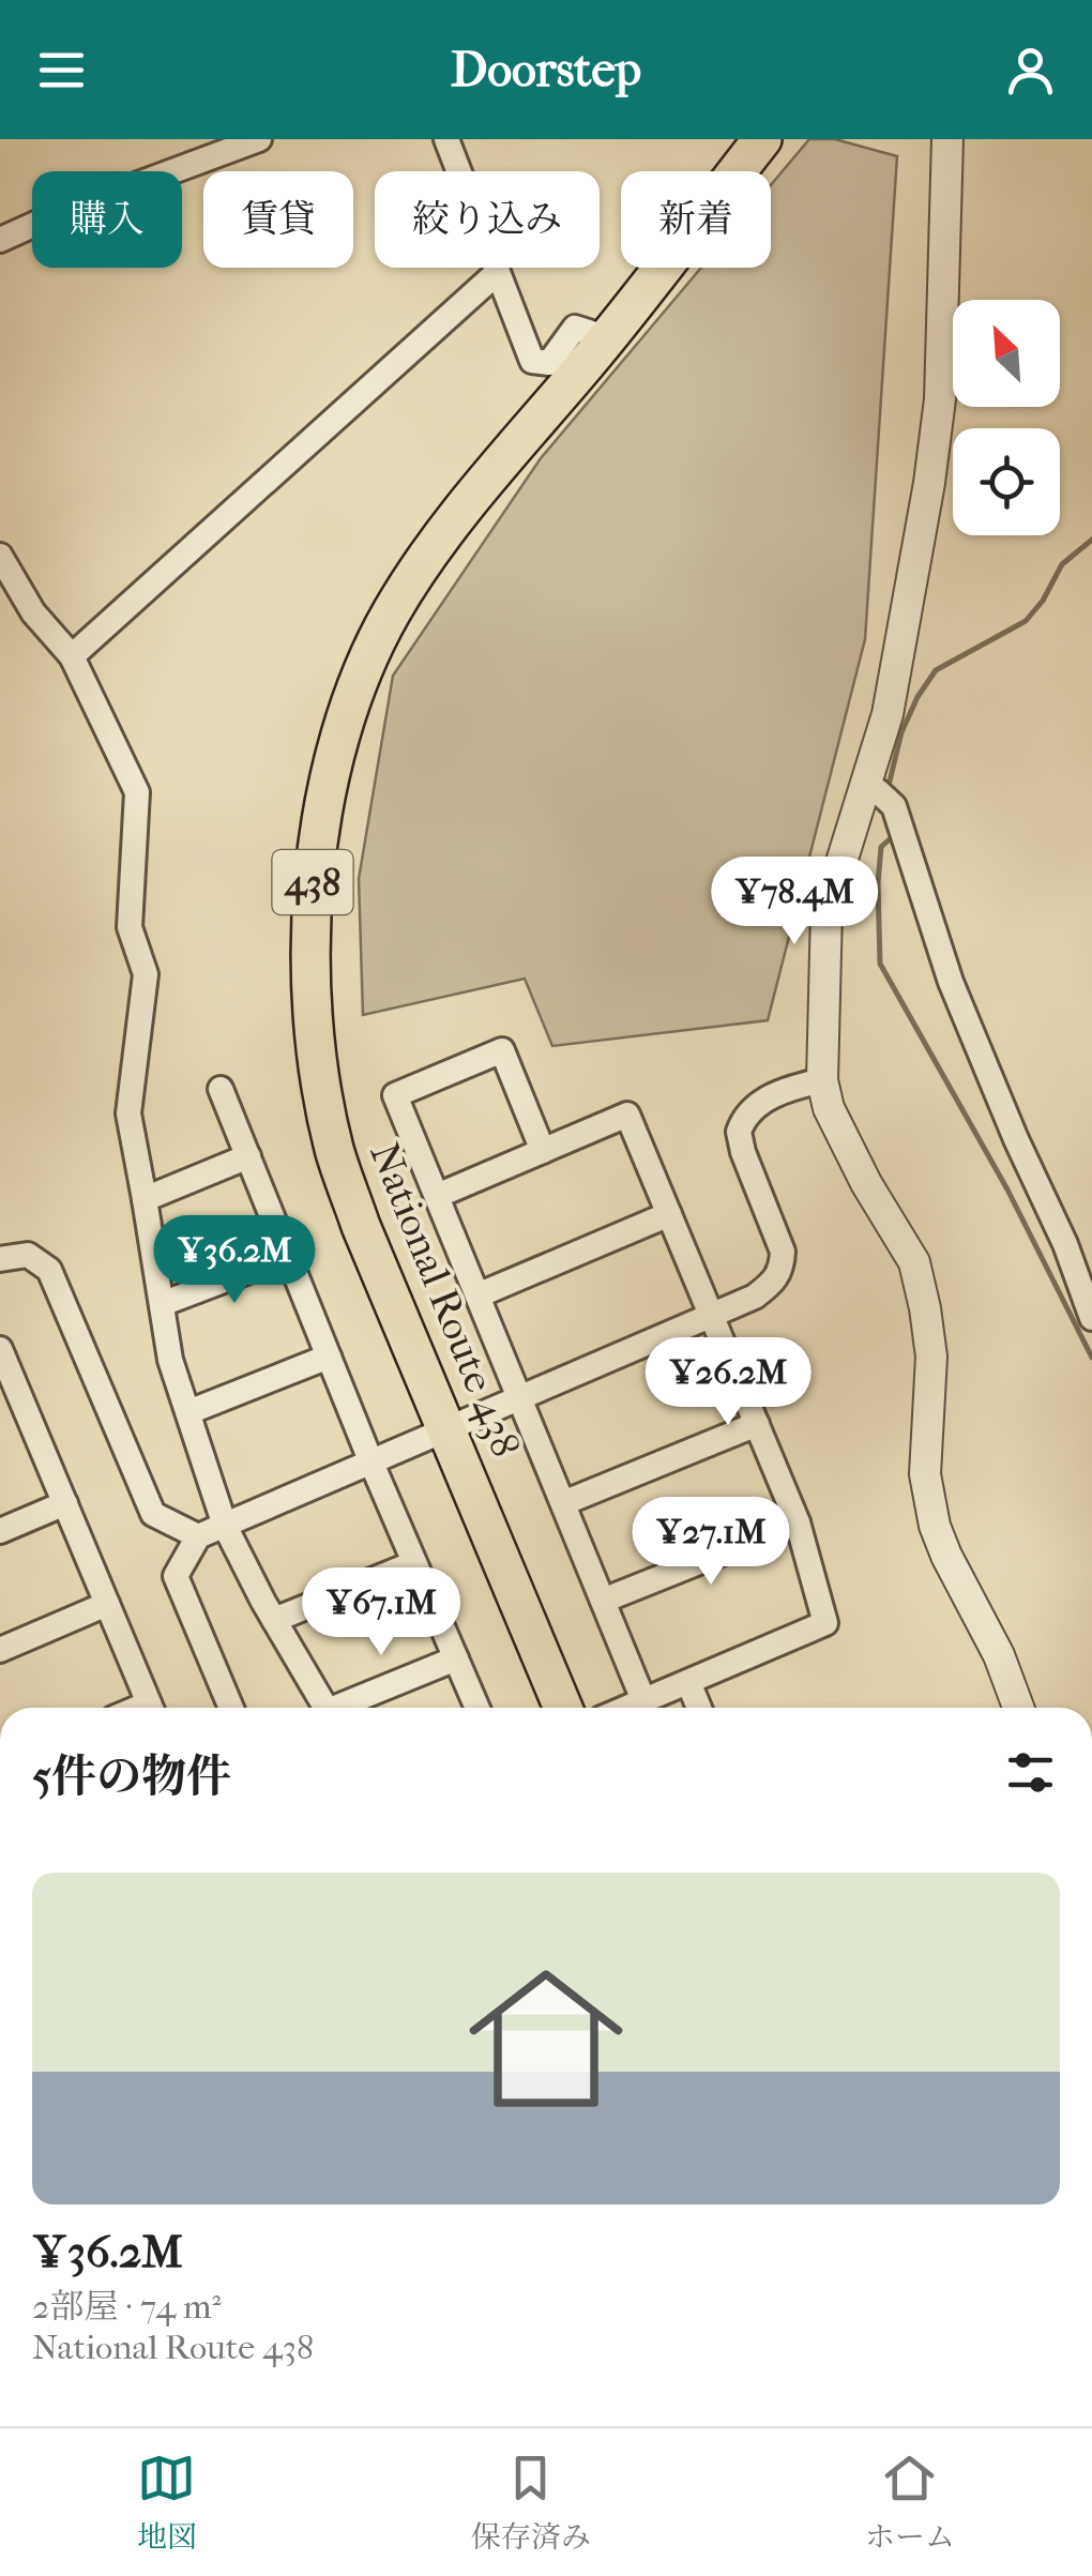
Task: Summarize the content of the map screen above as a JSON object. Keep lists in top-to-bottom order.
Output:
{
  "streets": {
    "highway": ["438", "National Route 438"]
  },
  "north": "top left",
  "page": {
    "header": "Doorstep",
    "chip": [
      "購入",
      "賃貸",
      "絞り込み",
      "新着"
    ],
    "price": [
      "¥78.4M",
      "¥36.2M",
      "¥26.2M",
      "¥27.1M",
      "¥67.1M"
    ],
    "heading": "5件の物件",
    "list": [
      {
        "name": "¥36.2M",
        "note": "2部屋 · 74 m² · National Route 438"
      }
    ],
    "tabs": ["地図", "保存済み", "ホーム"]
  }
}
